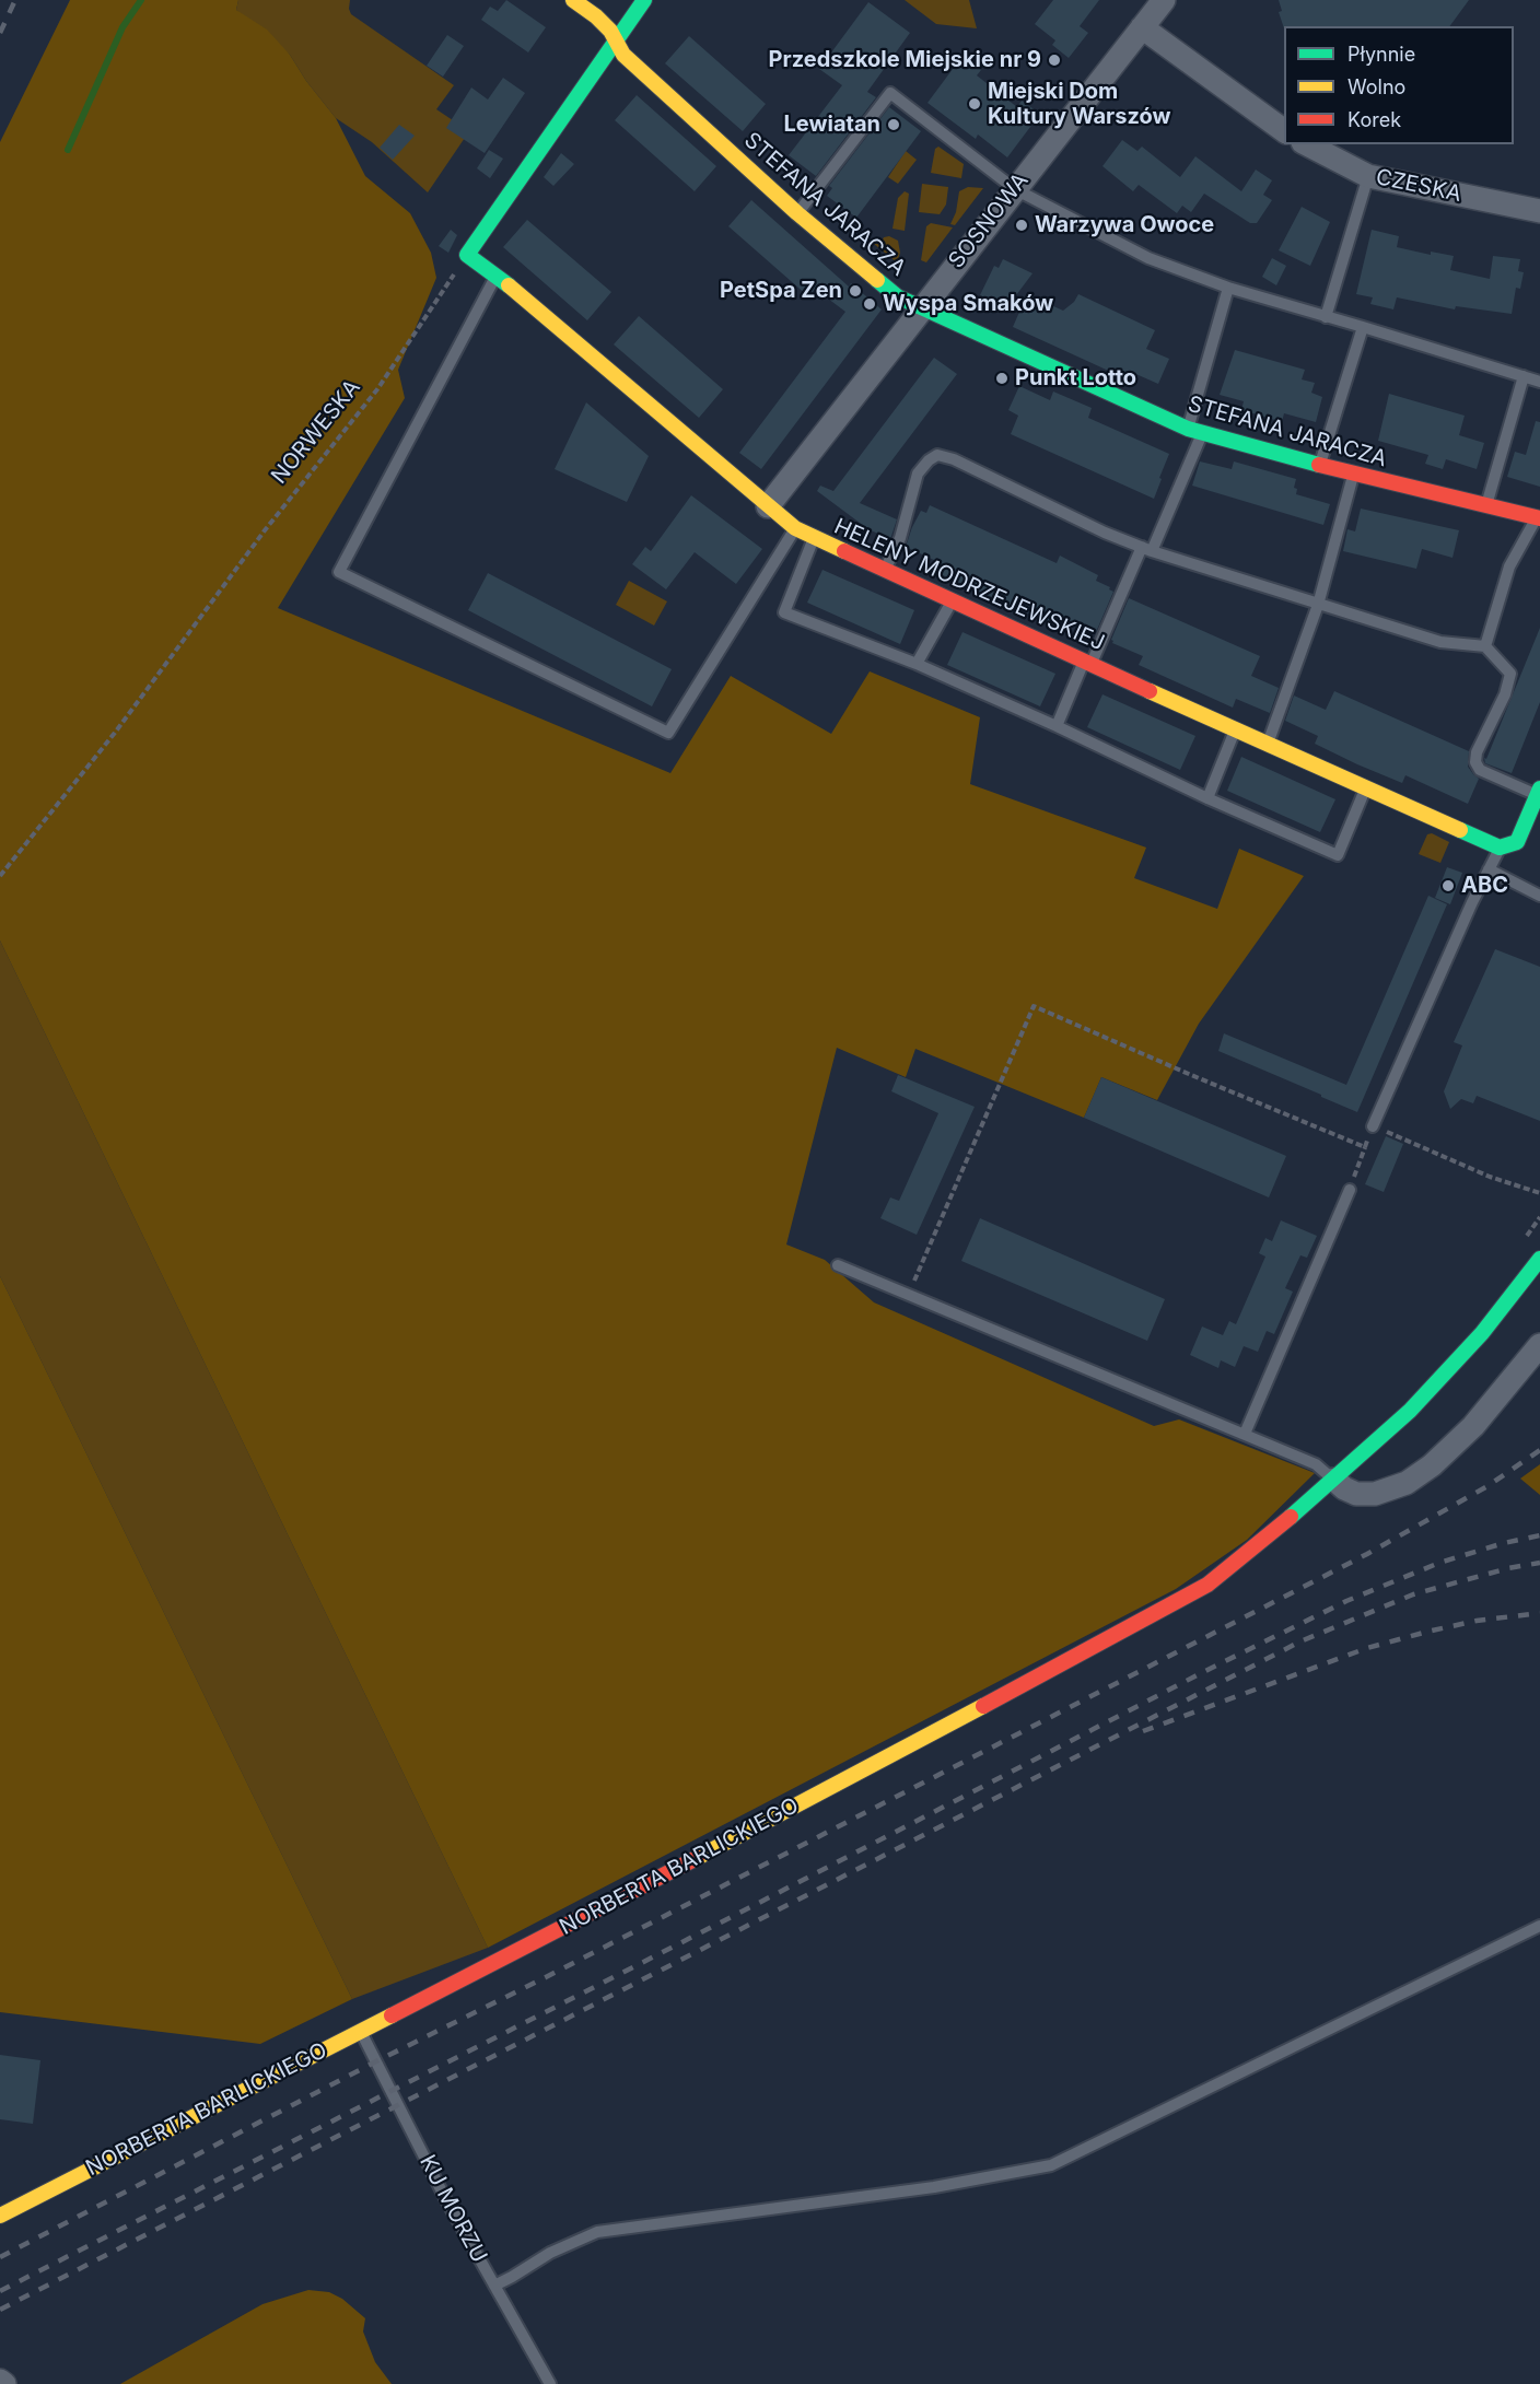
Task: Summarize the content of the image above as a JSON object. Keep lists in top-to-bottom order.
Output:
{
  "streets": {
    "street": [
      "CZESKA",
      "STEFANA JARACZA",
      "SOSNOWA",
      "HELENY MODRZEJEWSKIEJ",
      "NORBERTA BARLICKIEGO"
    ],
    "lane": ["KU MORZU"],
    "path": ["NORWESKA"]
  },
  "crossings": [
    ["STEFANA JARACZA", "SOSNOWA"],
    ["SOSNOWA", "HELENY MODRZEJEWSKIEJ"],
    ["NORWESKA", "HELENY MODRZEJEWSKIEJ"],
    ["NORBERTA BARLICKIEGO", "KU MORZU"]
  ],
  "places": [
    "Przedszkole Miejskie nr 9",
    "Miejski Dom Kultury Warszów",
    "Lewiatan",
    "Warzywa Owoce",
    "PetSpa Zen",
    "Wyspa Smaków",
    "Punkt Lotto",
    "ABC"
  ],
  "legend": ["Płynnie", "Wolno", "Korek"]
}
